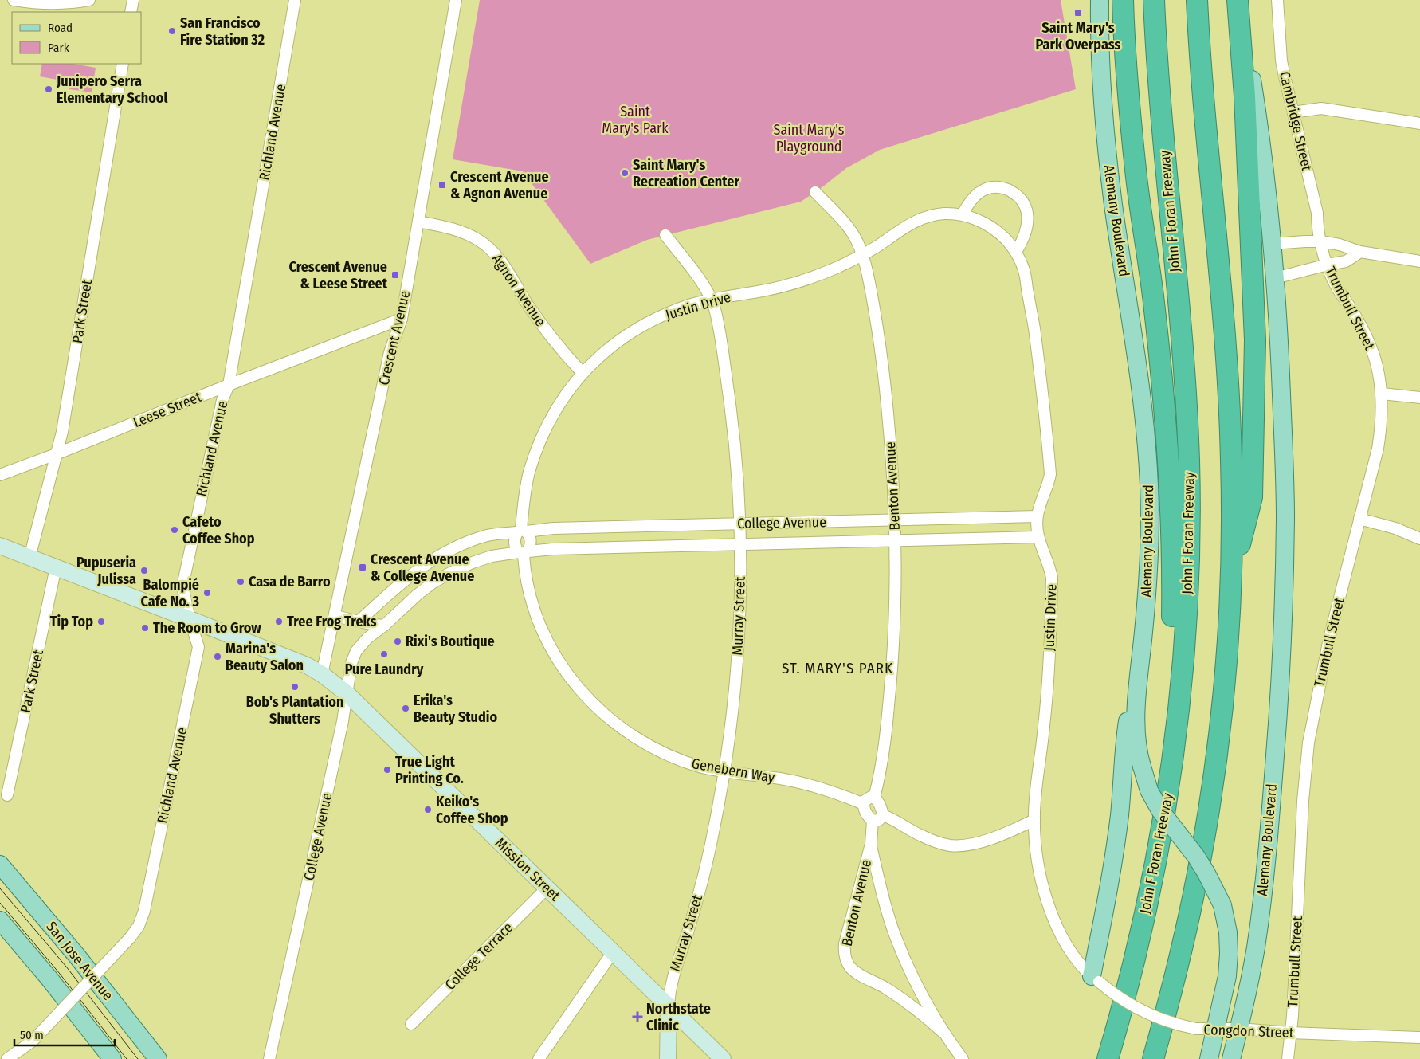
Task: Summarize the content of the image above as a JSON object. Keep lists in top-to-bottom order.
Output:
{
  "streets": {
    "highway": ["John F Foran Freeway"],
    "main road": ["Alemany Boulevard", "Mission Street", "San Jose Avenue"],
    "street": [
      "Cambridge Street",
      "Richland Avenue",
      "Agnon Avenue",
      "Justin Drive",
      "Trumbull Street",
      "Park Street",
      "Crescent Avenue",
      "Leese Street",
      "Benton Avenue",
      "College Avenue",
      "Murray Street",
      "Genebern Way",
      "College Terrace",
      "Congdon Street"
    ]
  },
  "crossings": [
    ["Cambridge Street", "Trumbull Street"],
    ["Richland Avenue", "Leese Street"],
    ["Richland Avenue", "Mission Street"],
    ["Alemany Boulevard", "Congdon Street"],
    ["Agnon Avenue", "Justin Drive"],
    ["Agnon Avenue", "Crescent Avenue"],
    ["Justin Drive", "Benton Avenue"],
    ["Justin Drive", "College Avenue"],
    ["Justin Drive", "Murray Street"],
    ["Justin Drive", "Congdon Street"],
    ["Trumbull Street", "Congdon Street"],
    ["Park Street", "Leese Street"],
    ["Park Street", "Mission Street"],
    ["Crescent Avenue", "Leese Street"],
    ["Crescent Avenue", "Mission Street"],
    ["Benton Avenue", "College Avenue"],
    ["Benton Avenue", "Genebern Way"],
    ["College Avenue", "Murray Street"],
    ["College Avenue", "Genebern Way"],
    ["College Avenue", "Mission Street"],
    ["Murray Street", "Genebern Way"],
    ["Murray Street", "Mission Street"],
    ["Mission Street", "College Terrace"]
  ],
  "districts": ["ST. MARY'S PARK"],
  "parks": ["Saint Mary's Park", "Saint Mary's Playground"],
  "places": {
    "transit": [
      "Saint Mary's Park Overpass",
      "Crescent Avenue & Agnon Avenue",
      "Crescent Avenue & Leese Street",
      "Crescent Avenue & College Avenue"
    ],
    "other": [
      "San Francisco Fire Station 32",
      "Junipero Serra Elementary School",
      "Saint Mary's Recreation Center",
      "Cafeto Coffee Shop",
      "Pupuseria Julissa",
      "Casa de Barro",
      "Balompié Cafe No. 3",
      "Tip Top",
      "Tree Frog Treks",
      "The Room to Grow",
      "Rixi's Boutique",
      "Pure Laundry",
      "Marina's Beauty Salon",
      "Bob's Plantation Shutters",
      "Erika's Beauty Studio",
      "True Light Printing Co.",
      "Keiko's Coffee Shop"
    ],
    "health": ["Northstate Clinic"]
  },
  "legend": ["Road", "Park"],
  "scale_bar": "50 m"
}
